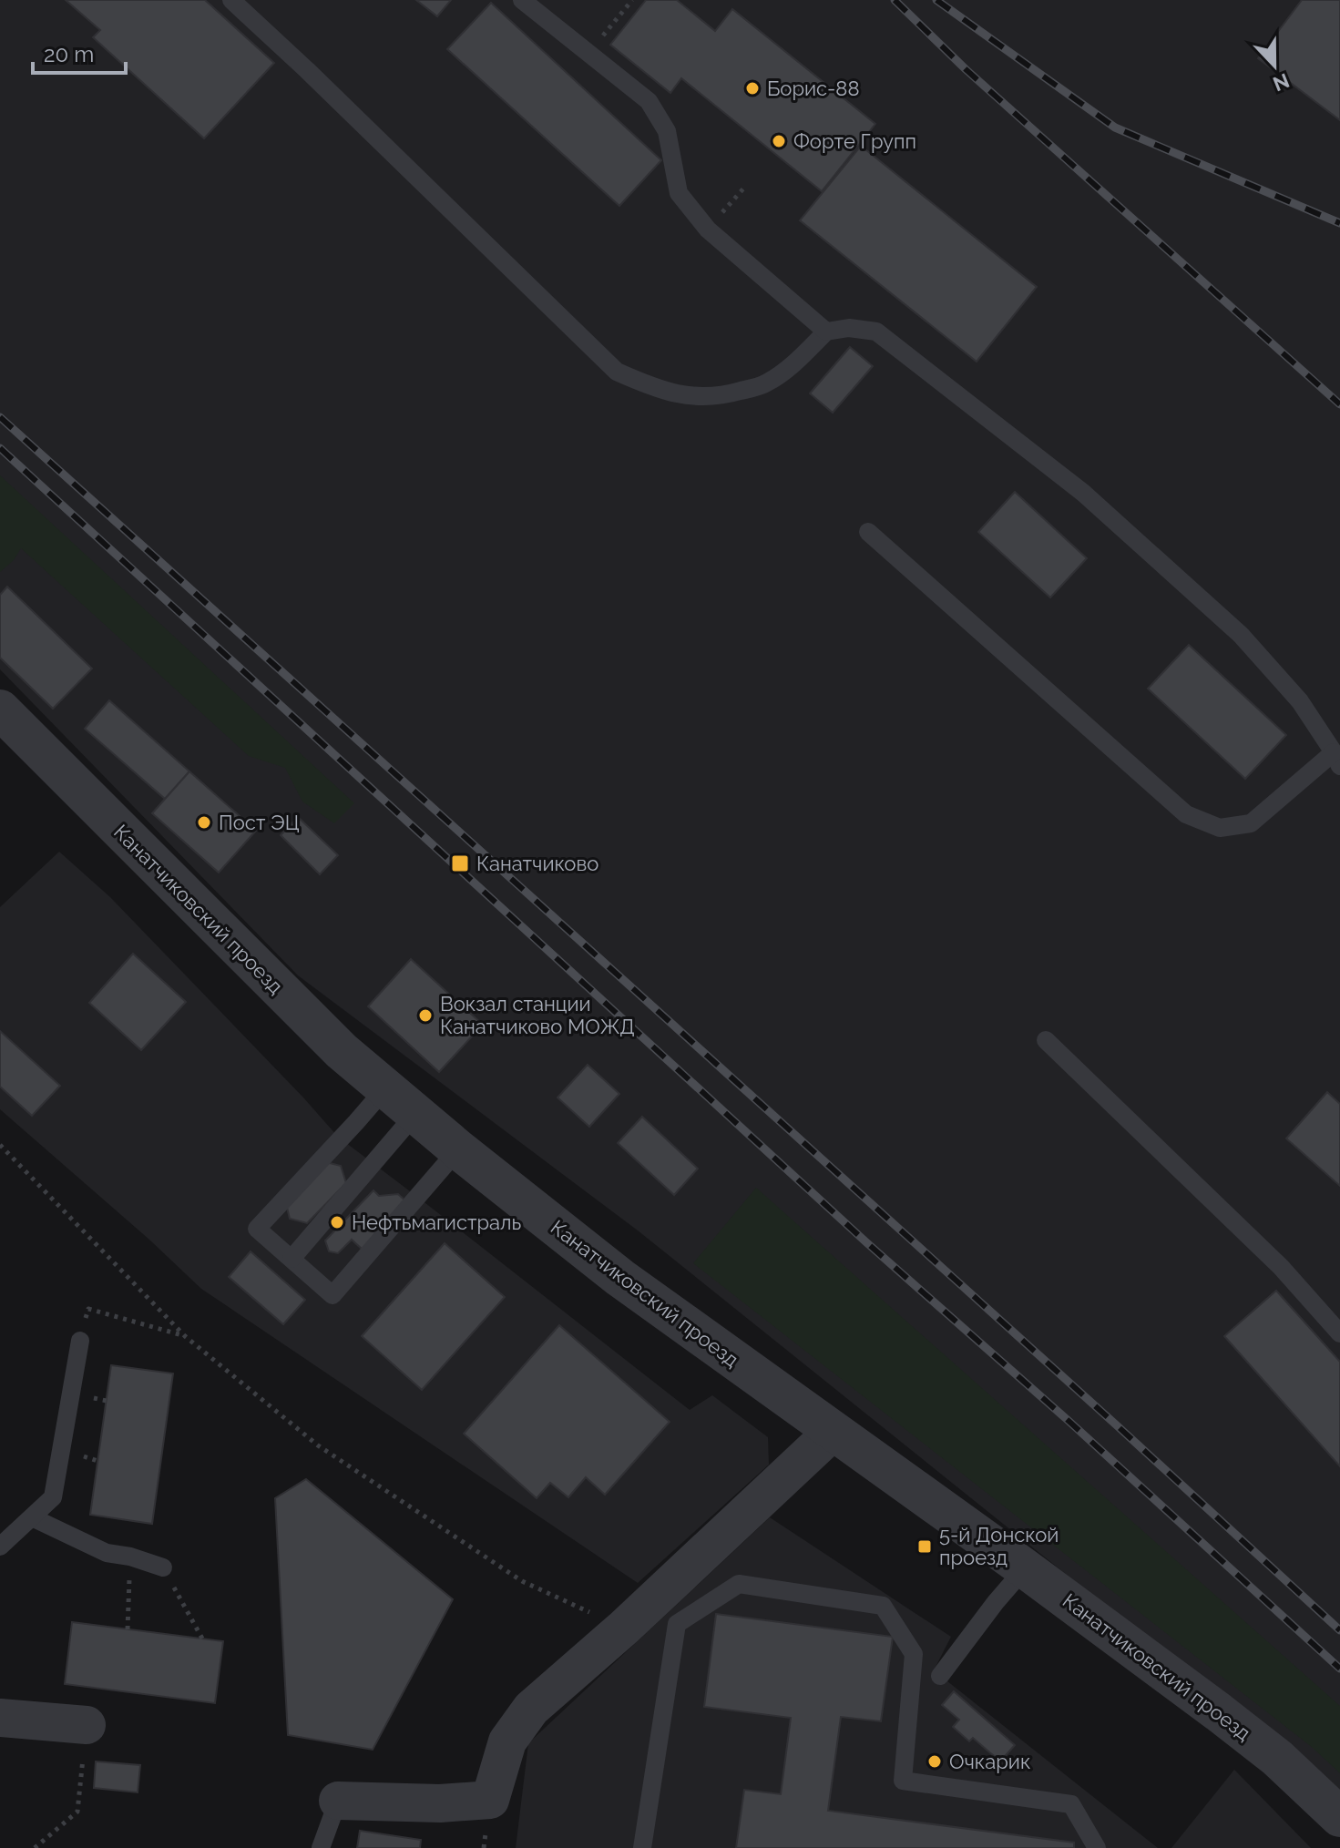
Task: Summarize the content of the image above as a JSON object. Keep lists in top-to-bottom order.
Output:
{
  "streets": {
    "street": ["Канатчиковский проезд"]
  },
  "places": {
    "other": [
      "Борис-88",
      "Форте Групп",
      "Пост ЭЦ",
      "Вокзал станции Канатчиково МОЖД",
      "Нефтьмагистраль",
      "Очкарик"
    ],
    "transit": ["Канатчиково", "5-й Донской проезд"]
  },
  "scale_bar": "20 m",
  "north": "bottom"
}
